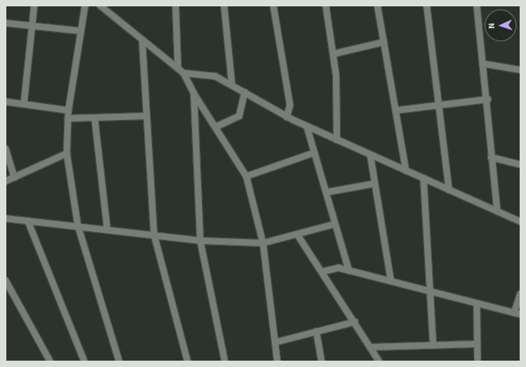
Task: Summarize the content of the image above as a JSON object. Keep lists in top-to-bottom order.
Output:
{
  "north": "left"
}
